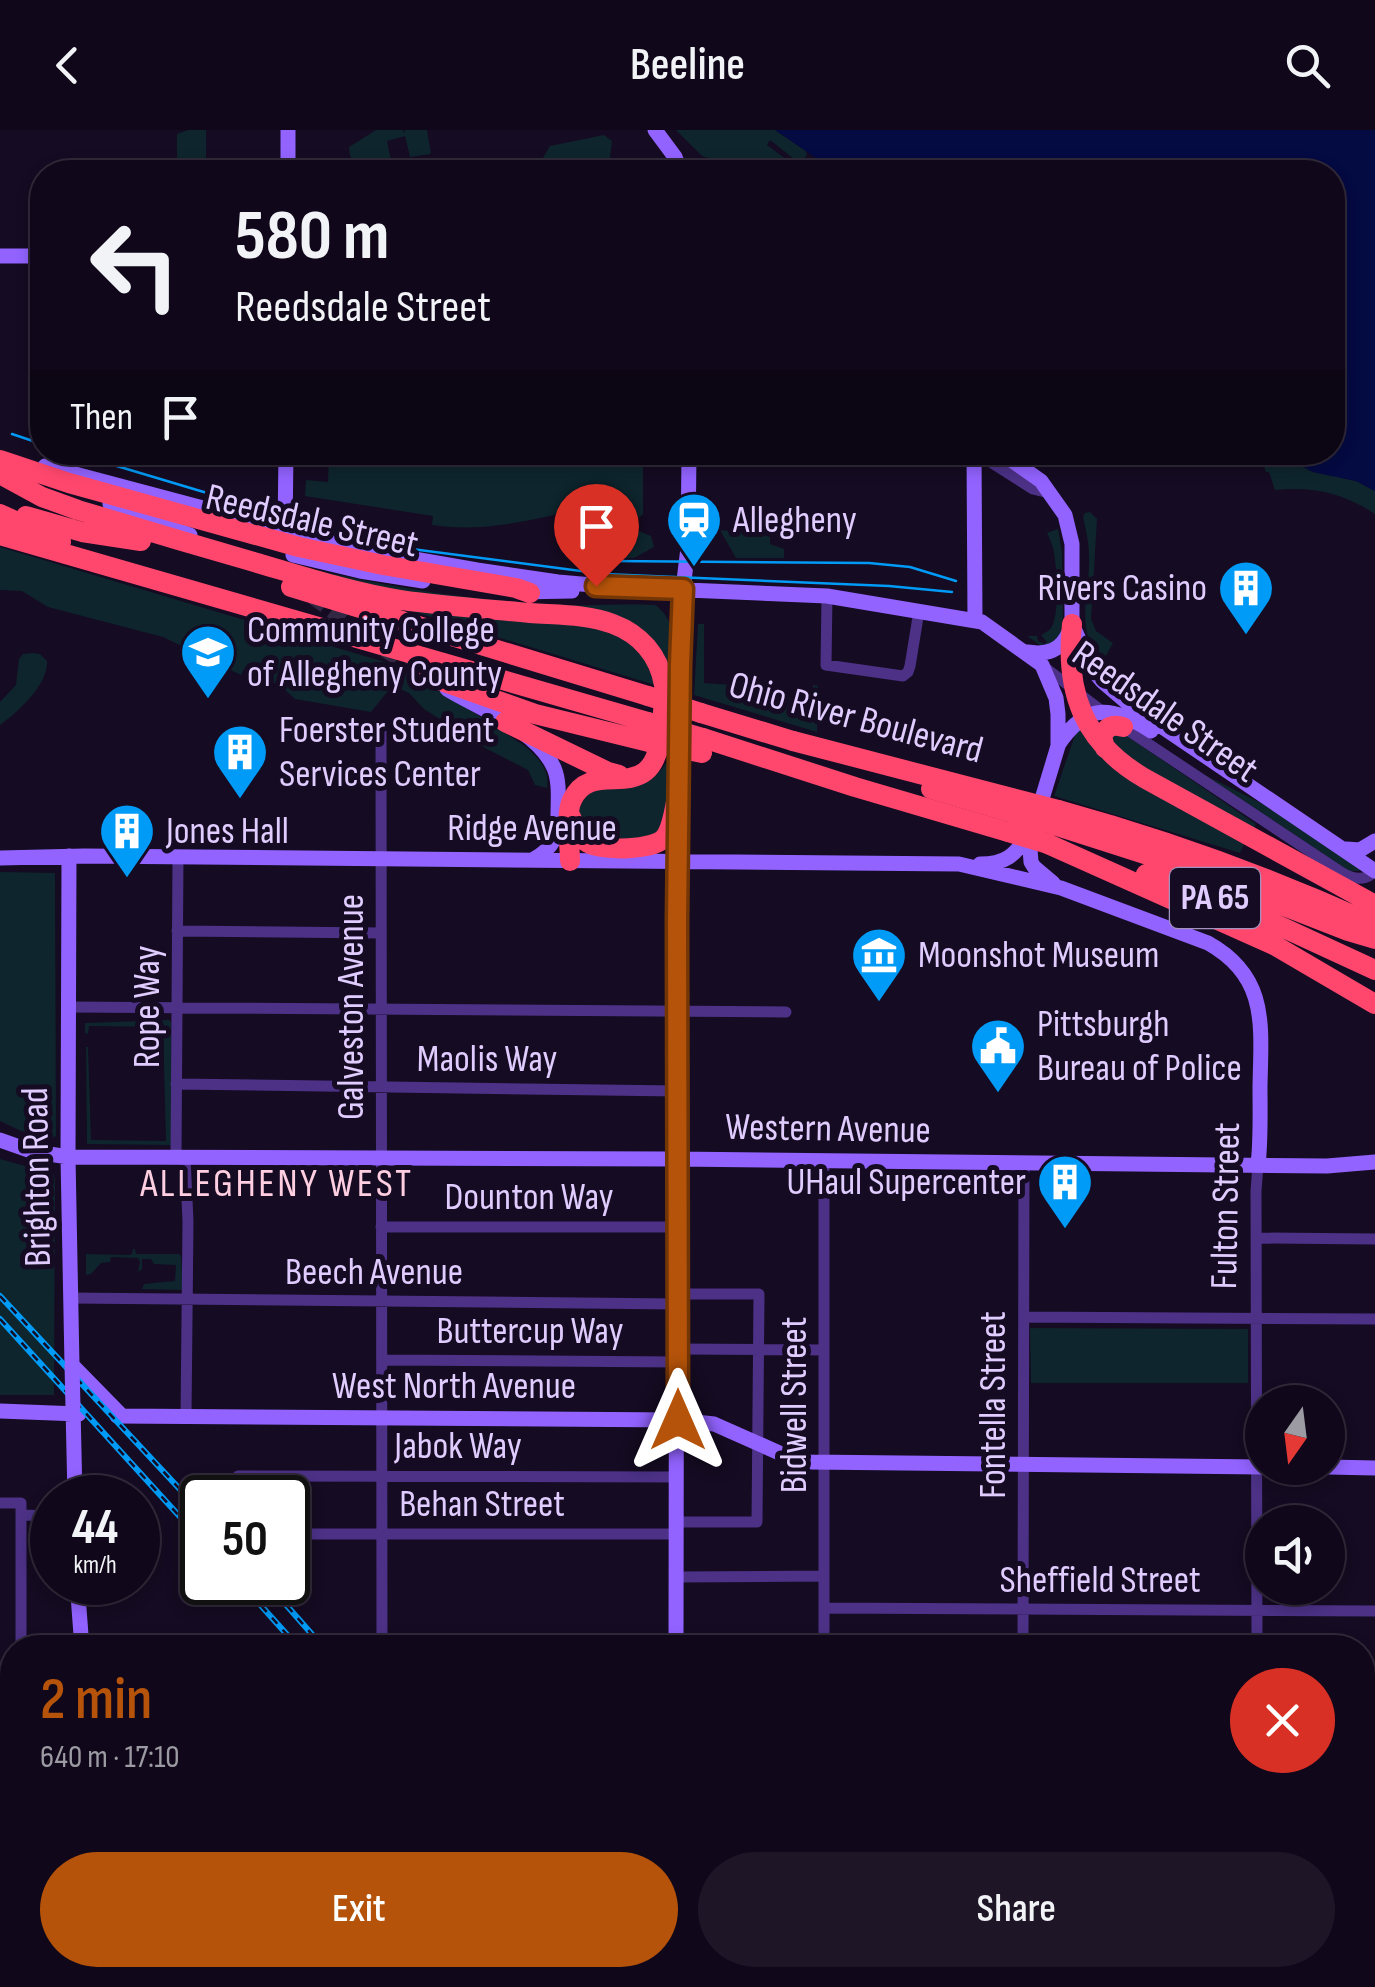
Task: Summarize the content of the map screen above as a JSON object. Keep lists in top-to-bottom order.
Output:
{
  "streets": {
    "highway": ["Ohio River Boulevard", "PA 65"],
    "main road": [
      "Reedsdale Street",
      "Ridge Avenue",
      "Western Avenue",
      "Brighton Road",
      "Fulton Street",
      "West North Avenue"
    ],
    "street": [
      "Rope Way",
      "Galveston Avenue",
      "Maolis Way",
      "Dounton Way",
      "Beech Avenue",
      "Buttercup Way",
      "Bidwell Street",
      "Fontella Street",
      "Jabok Way",
      "Behan Street",
      "Sheffield Street"
    ]
  },
  "crossings": [
    ["Reedsdale Street", "Ohio River Boulevard"],
    ["Ridge Avenue", "Rope Way"],
    ["Ridge Avenue", "Galveston Avenue"],
    ["Ridge Avenue", "Brighton Road"],
    ["Ridge Avenue", "Fulton Street"],
    ["Rope Way", "Maolis Way"],
    ["Rope Way", "Western Avenue"],
    ["Rope Way", "Beech Avenue"],
    ["Rope Way", "West North Avenue"],
    ["Galveston Avenue", "Maolis Way"],
    ["Galveston Avenue", "Western Avenue"],
    ["Galveston Avenue", "Dounton Way"],
    ["Galveston Avenue", "Beech Avenue"],
    ["Galveston Avenue", "Buttercup Way"],
    ["Galveston Avenue", "West North Avenue"],
    ["Galveston Avenue", "Jabok Way"],
    ["Galveston Avenue", "Behan Street"],
    ["Western Avenue", "Brighton Road"],
    ["Western Avenue", "Fulton Street"],
    ["Western Avenue", "Bidwell Street"],
    ["Western Avenue", "Fontella Street"],
    ["Brighton Road", "Beech Avenue"],
    ["Brighton Road", "West North Avenue"],
    ["Fulton Street", "Sheffield Street"],
    ["Beech Avenue", "Buttercup Way"],
    ["Buttercup Way", "Bidwell Street"],
    ["West North Avenue", "Bidwell Street"],
    ["West North Avenue", "Fontella Street"],
    ["West North Avenue", "Behan Street"],
    ["Bidwell Street", "Sheffield Street"],
    ["Fontella Street", "Sheffield Street"]
  ],
  "districts": ["ALLEGHENY WEST"],
  "places": {
    "station": ["Allegheny"],
    "building": [
      "Rivers Casino",
      "Foerster Student Services Center",
      "Jones Hall",
      "UHaul Supercenter"
    ],
    "school or university": ["Community College of Allegheny County"],
    "museum": ["Moonshot Museum"],
    "public building": ["Pittsburgh Bureau of Police"]
  },
  "north": "bottom",
  "page": {
    "header": "Beeline",
    "turn": ["580 m", "Reedsdale Street"],
    "then": "Then",
    "speed": "44 km/h",
    "limit": "50",
    "heading": ["2 min", "640 m · 17:10"],
    "buttons": ["Exit", "Share"]
  }
}
